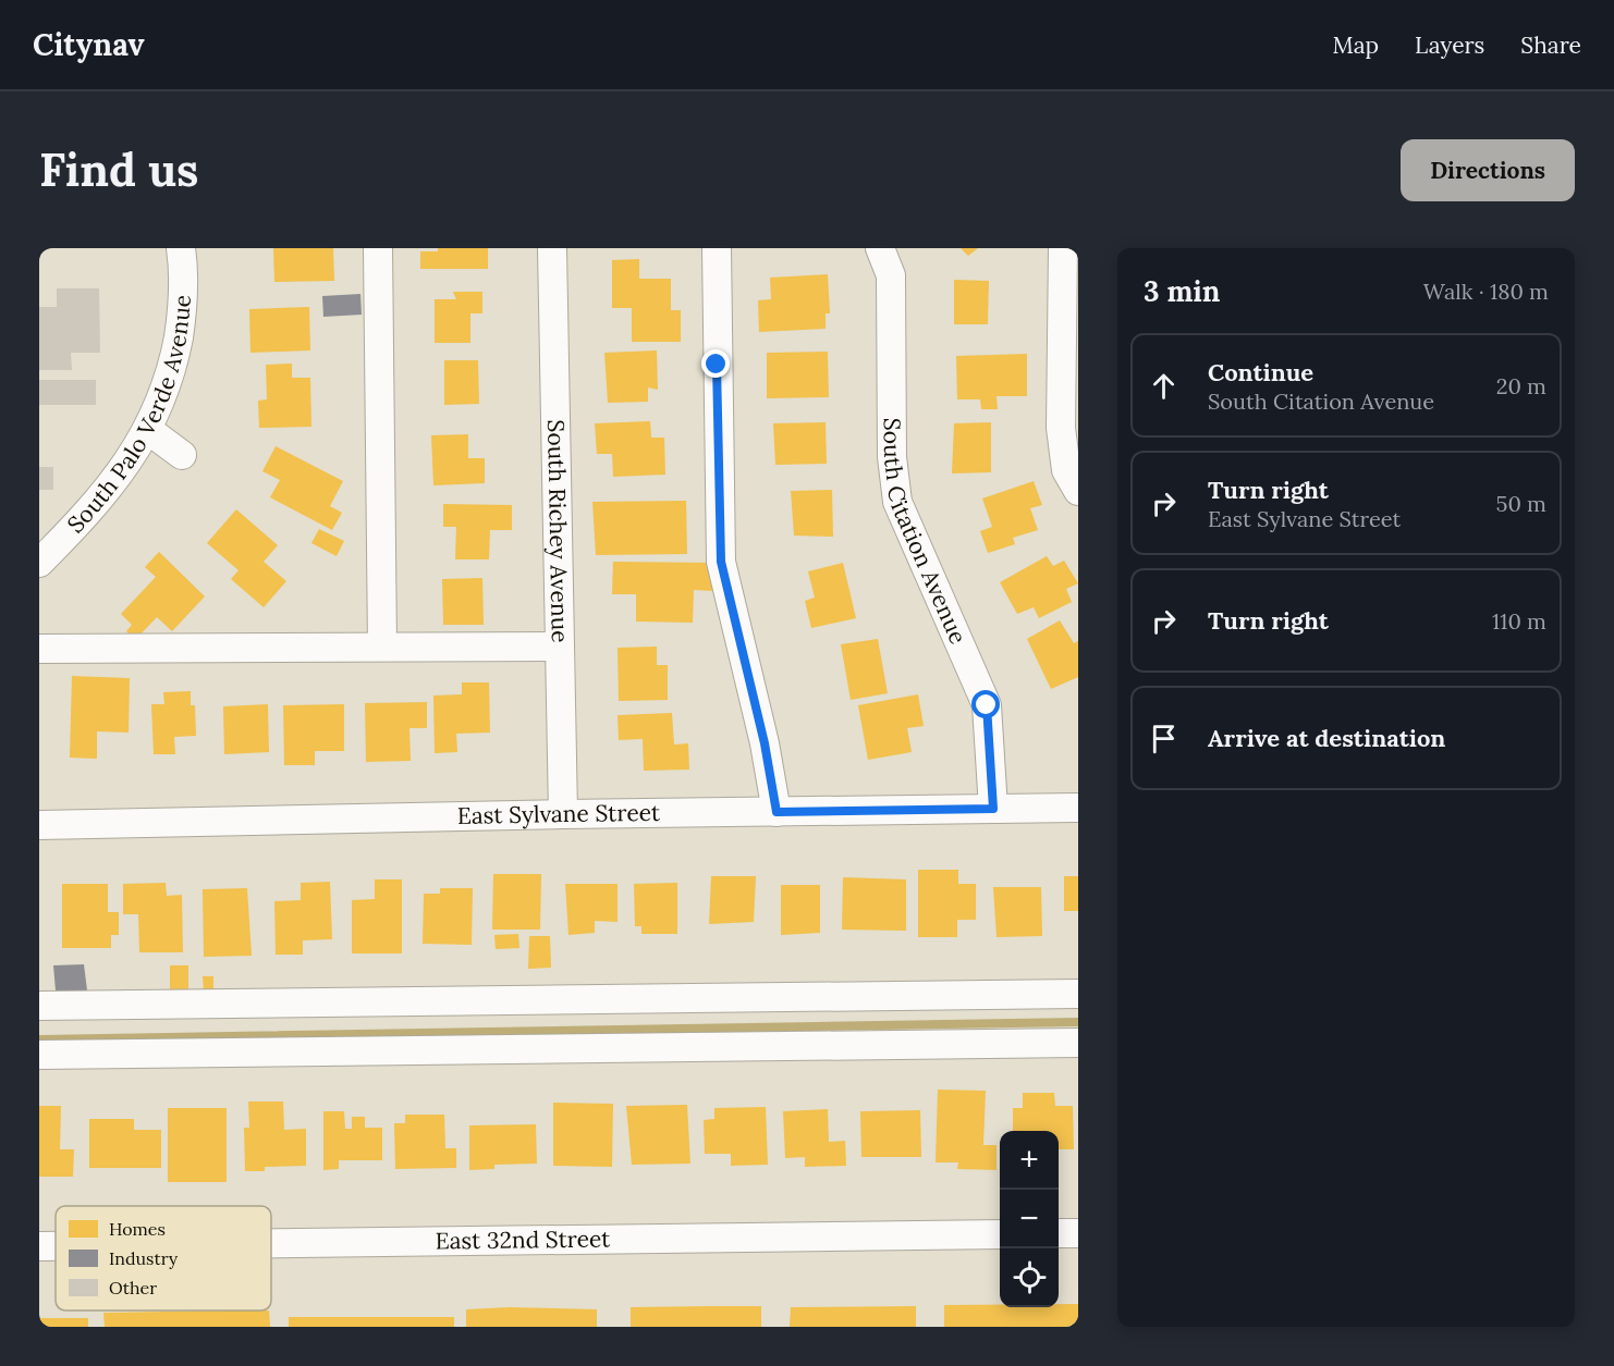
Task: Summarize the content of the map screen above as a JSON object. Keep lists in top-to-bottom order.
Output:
{
  "streets": {
    "street": [
      "South Palo Verde Avenue",
      "South Citation Avenue",
      "South Richey Avenue",
      "East Sylvane Street",
      "East 32nd Street"
    ]
  },
  "crossings": [
    ["South Citation Avenue", "East Sylvane Street"],
    ["South Richey Avenue", "East Sylvane Street"]
  ],
  "legend": ["Homes", "Industry", "Other"],
  "page": {
    "header": "Citynav",
    "nav": ["Map", "Layers", "Share"],
    "buttons": "Directions",
    "title": "Find us",
    "heading": ["3 min", "Walk · 180 m"],
    "list": [
      ["Continue", "South Citation Avenue", "20 m"],
      ["Turn right", "East Sylvane Street", "50 m"],
      ["Turn right", "110 m"],
      "Arrive at destination"
    ],
    "map_buttons": ["+", "−"]
  }
}
